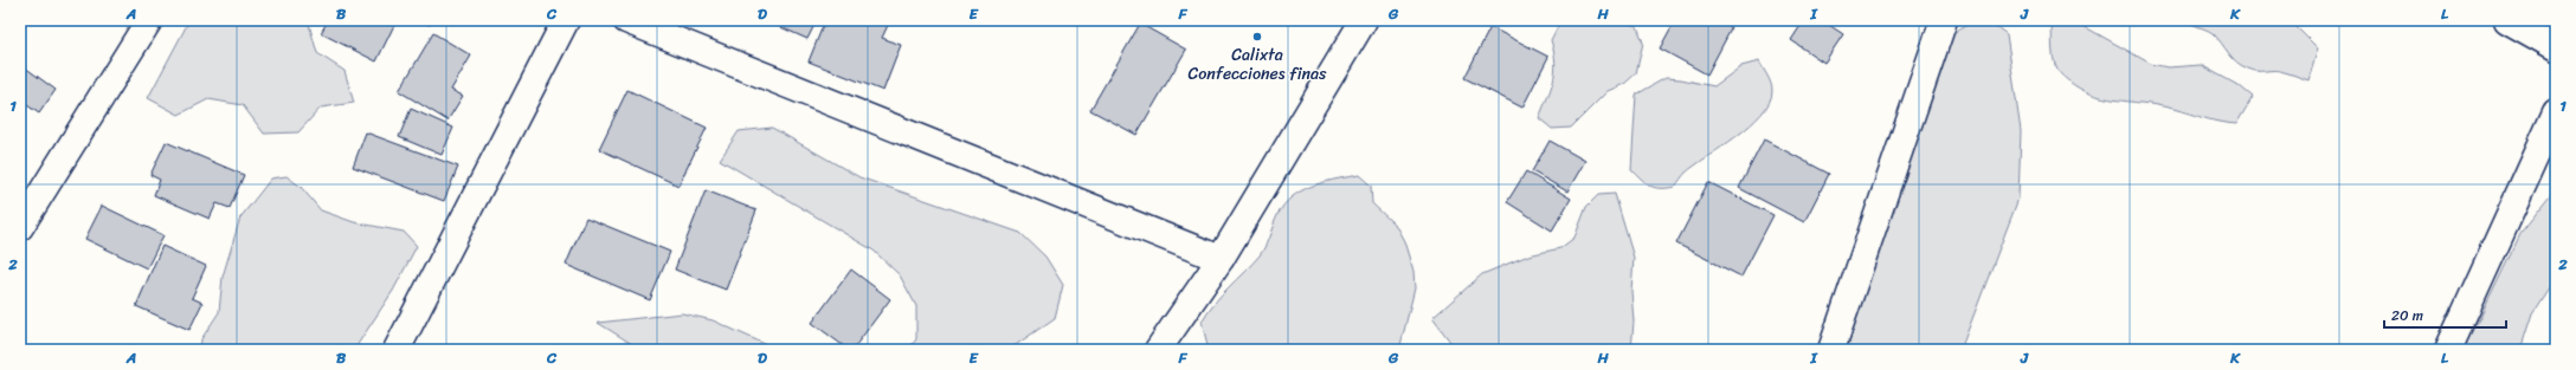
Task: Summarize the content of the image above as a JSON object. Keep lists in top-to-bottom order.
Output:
{
  "places": ["Calixta Confecciones finas"],
  "scale_bar": "20 m",
  "grid": {
    "columns": [
      "A",
      "B",
      "C",
      "D",
      "E",
      "F",
      "G",
      "H",
      "I",
      "J",
      "K",
      "L"
    ],
    "rows": ["1", "2"]
  }
}
